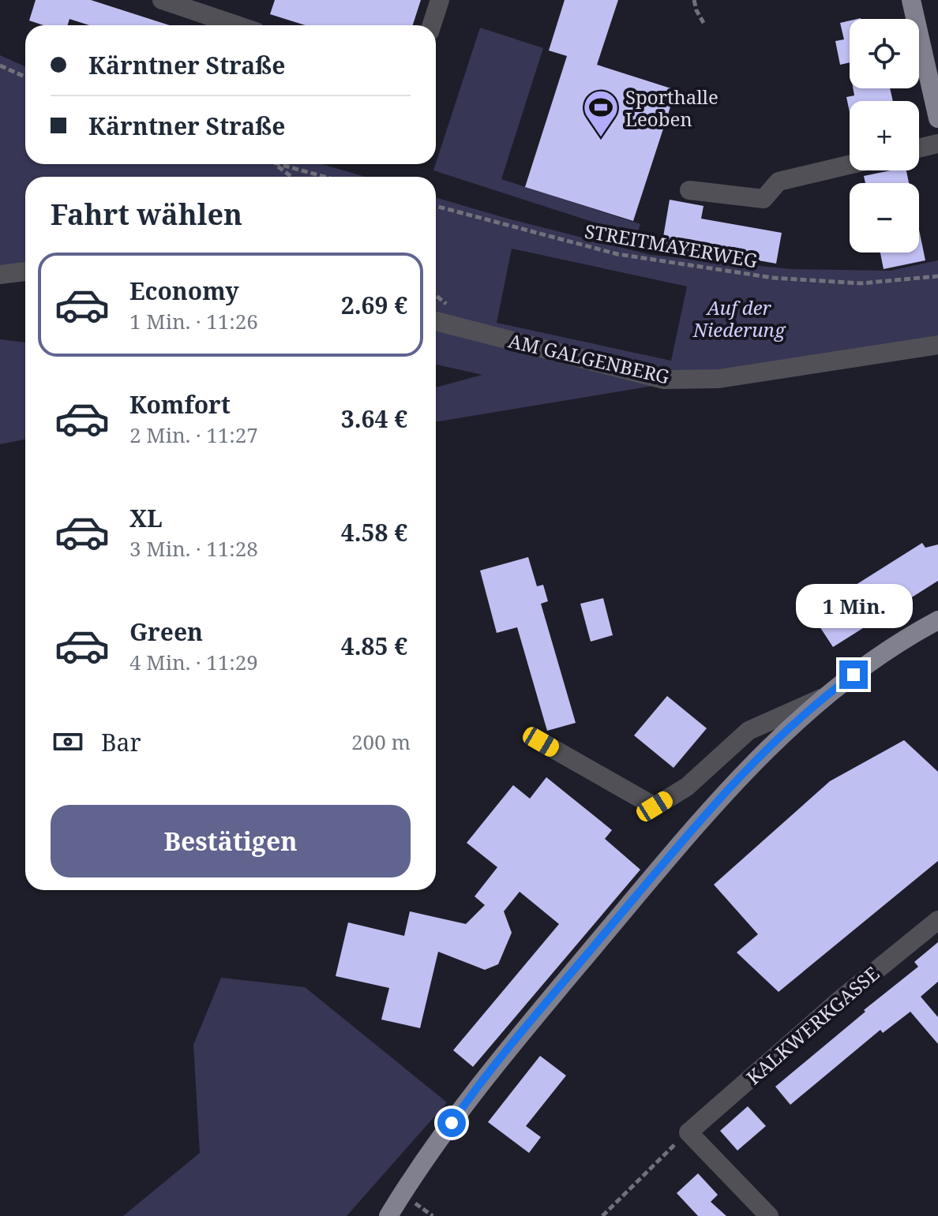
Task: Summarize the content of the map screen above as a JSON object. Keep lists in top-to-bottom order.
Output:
{
  "streets": {
    "street": ["AM GALGENBERG", "KALKWERKGASSE"],
    "path": ["STREITMAYERWEG"]
  },
  "parks": ["Auf der Niederung"],
  "places": {
    "sports": ["Sporthalle Leoben"]
  },
  "page": {
    "map_buttons": ["+", "−"],
    "banner": ["Kärntner Straße", "Kärntner Straße"],
    "heading": "Fahrt wählen",
    "list": [
      {
        "name": "Economy",
        "note": "1 Min. · 11:26",
        "value": "2.69 €"
      },
      {
        "name": "Komfort",
        "note": "2 Min. · 11:27",
        "value": "3.64 €"
      },
      {
        "name": "XL",
        "note": "3 Min. · 11:28",
        "value": "4.58 €"
      },
      {
        "name": "Green",
        "note": "4 Min. · 11:29",
        "value": "4.85 €"
      }
    ],
    "bubble": "1 Min.",
    "pay": ["Bar", "200 m"],
    "buttons": "Bestätigen"
  }
}
